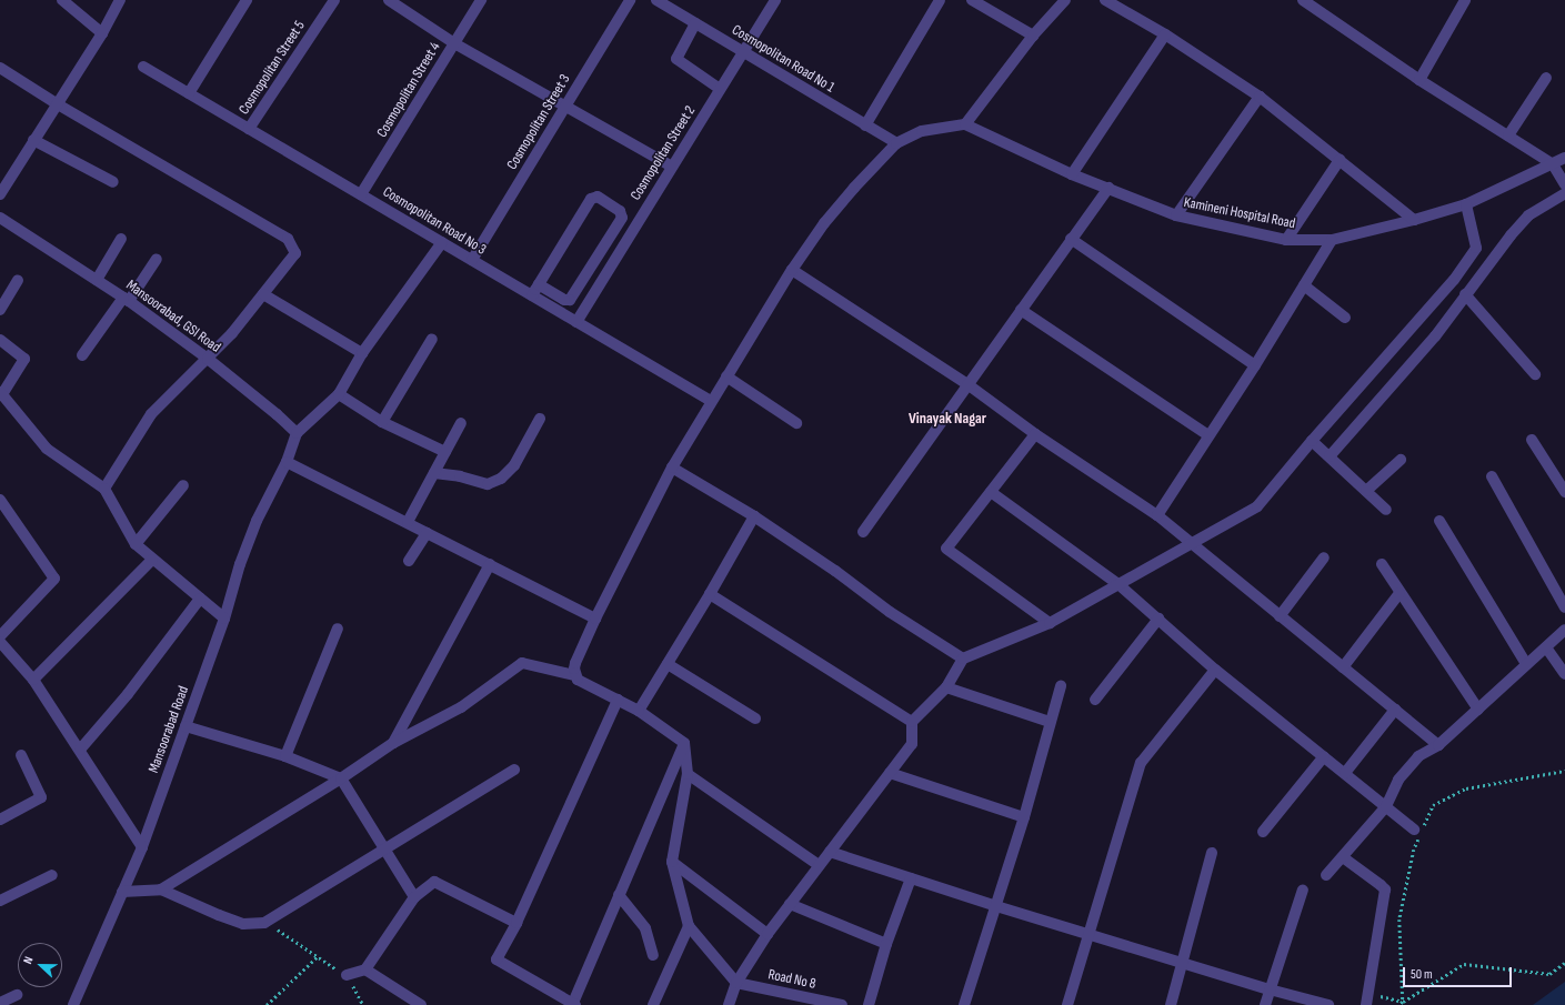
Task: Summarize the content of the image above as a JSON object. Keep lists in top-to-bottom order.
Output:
{
  "streets": {
    "street": [
      "Cosmopolitan Road No 1",
      "Cosmopolitan Street 5",
      "Cosmopolitan Street 4",
      "Cosmopolitan Street 3",
      "Cosmopolitan Street 2",
      "Kamineni Hospital Road",
      "Cosmopolitan Road No 3",
      "Mansoorabad, GSI Road",
      "Mansoorabad Road",
      "Road No 8"
    ]
  },
  "crossings": [
    ["Cosmopolitan Road No 1", "Cosmopolitan Street 2"],
    ["Cosmopolitan Street 5", "Cosmopolitan Road No 3"],
    ["Cosmopolitan Street 4", "Cosmopolitan Road No 3"],
    ["Cosmopolitan Street 3", "Cosmopolitan Road No 3"],
    ["Cosmopolitan Street 2", "Cosmopolitan Road No 3"]
  ],
  "districts": ["Vinayak Nagar"],
  "scale_bar": "50 m",
  "north": "left"
}
